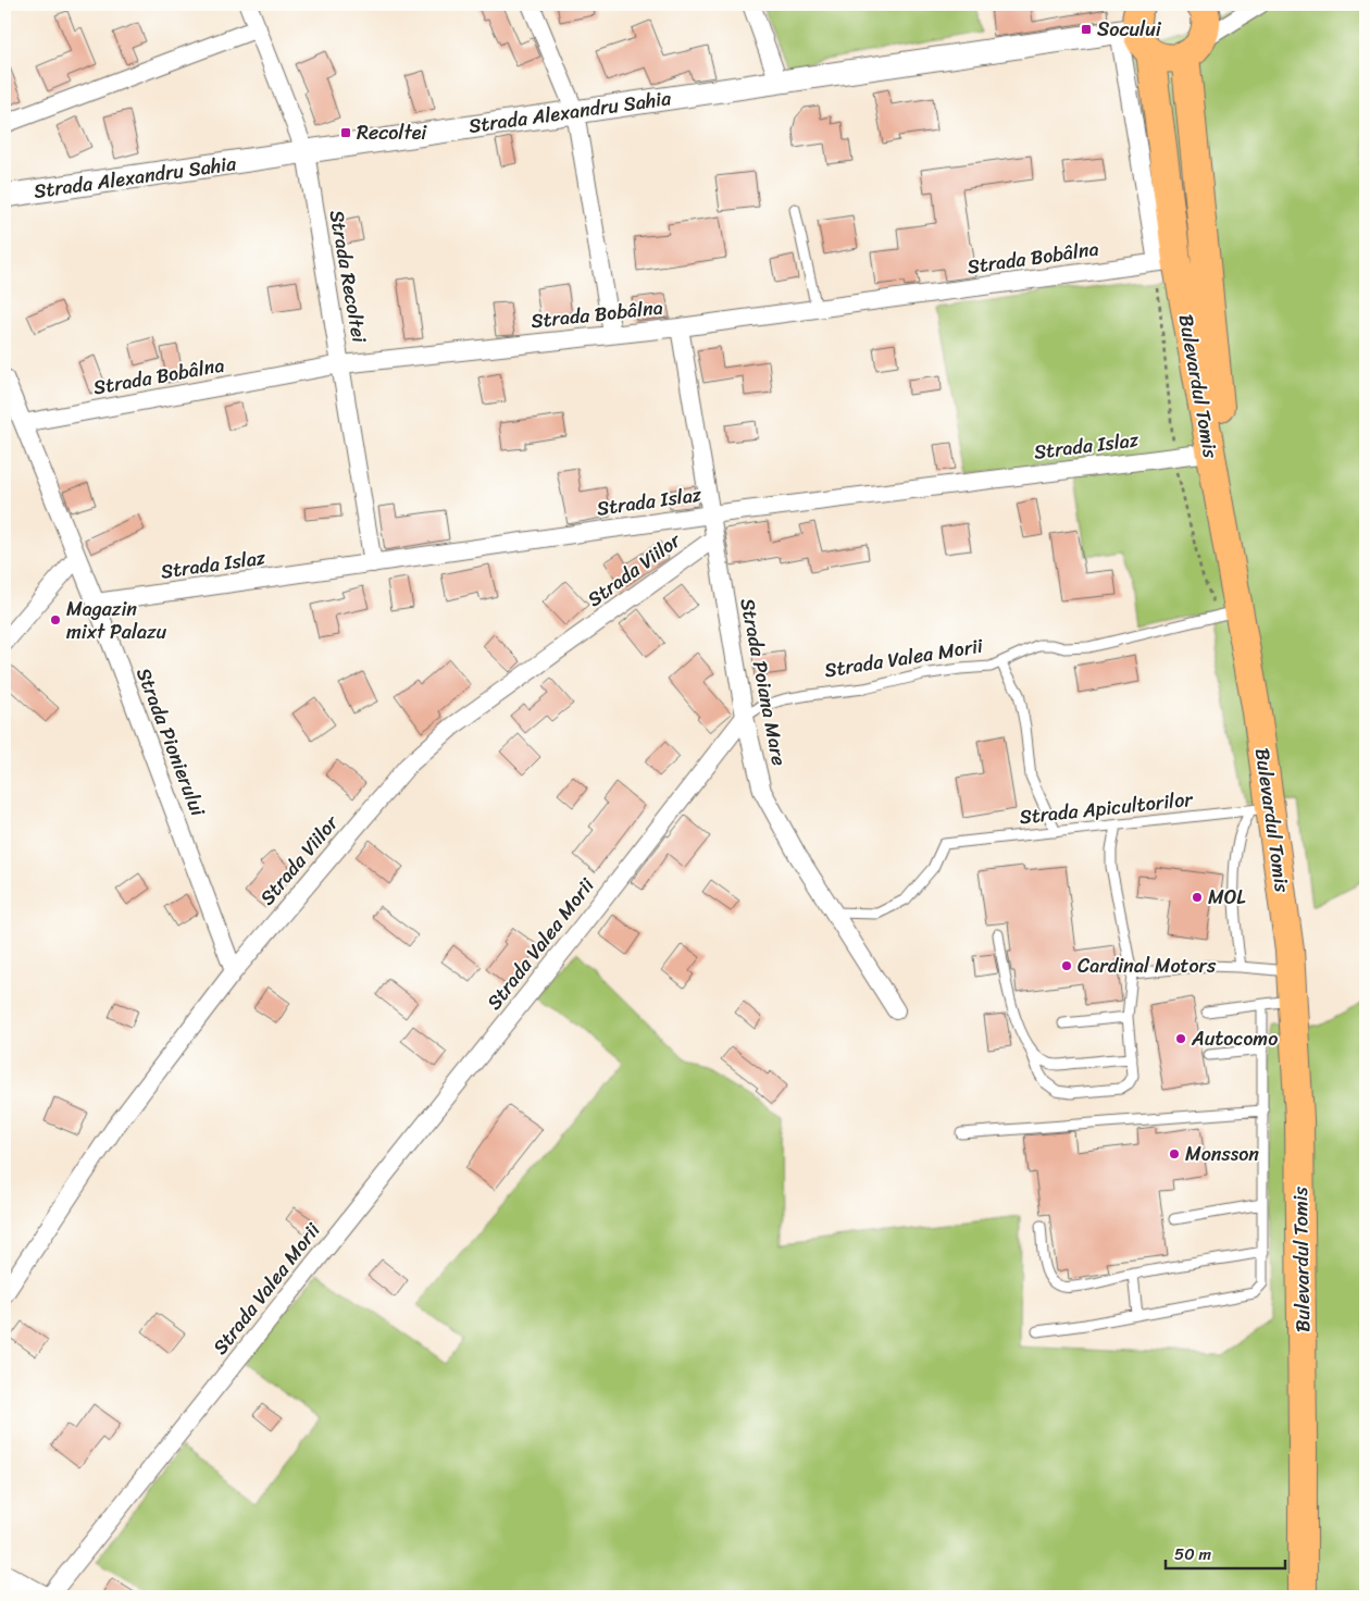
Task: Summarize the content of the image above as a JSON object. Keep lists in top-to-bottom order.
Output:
{
  "streets": {
    "main road": ["Bulevardul Tomis"],
    "street": [
      "Strada Alexandru Sahia",
      "Strada Bobâlna",
      "Strada Recoltei",
      "Strada Islaz",
      "Strada Viilor",
      "Strada Valea Morii",
      "Strada Poiana Mare",
      "Strada Pionierului"
    ],
    "lane": ["Strada Apicultorilor"]
  },
  "crossings": [
    ["Strada Alexandru Sahia", "Strada Recoltei"],
    ["Strada Alexandru Sahia", "Bulevardul Tomis"],
    ["Strada Bobâlna", "Strada Recoltei"],
    ["Strada Bobâlna", "Bulevardul Tomis"],
    ["Strada Bobâlna", "Strada Poiana Mare"],
    ["Strada Bobâlna", "Strada Pionierului"],
    ["Strada Recoltei", "Strada Islaz"],
    ["Bulevardul Tomis", "Strada Islaz"],
    ["Bulevardul Tomis", "Strada Valea Morii"],
    ["Bulevardul Tomis", "Strada Apicultorilor"],
    ["Strada Islaz", "Strada Poiana Mare"],
    ["Strada Islaz", "Strada Pionierului"],
    ["Strada Viilor", "Strada Poiana Mare"],
    ["Strada Viilor", "Strada Pionierului"],
    ["Strada Valea Morii", "Strada Poiana Mare"],
    ["Strada Poiana Mare", "Strada Apicultorilor"]
  ],
  "places": {
    "transit": ["Socului", "Recoltei"],
    "other": [
      "Magazin mixt Palazu",
      "MOL",
      "Cardinal Motors",
      "Autocomo",
      "Monsson"
    ]
  },
  "scale_bar": "50 m"
}
